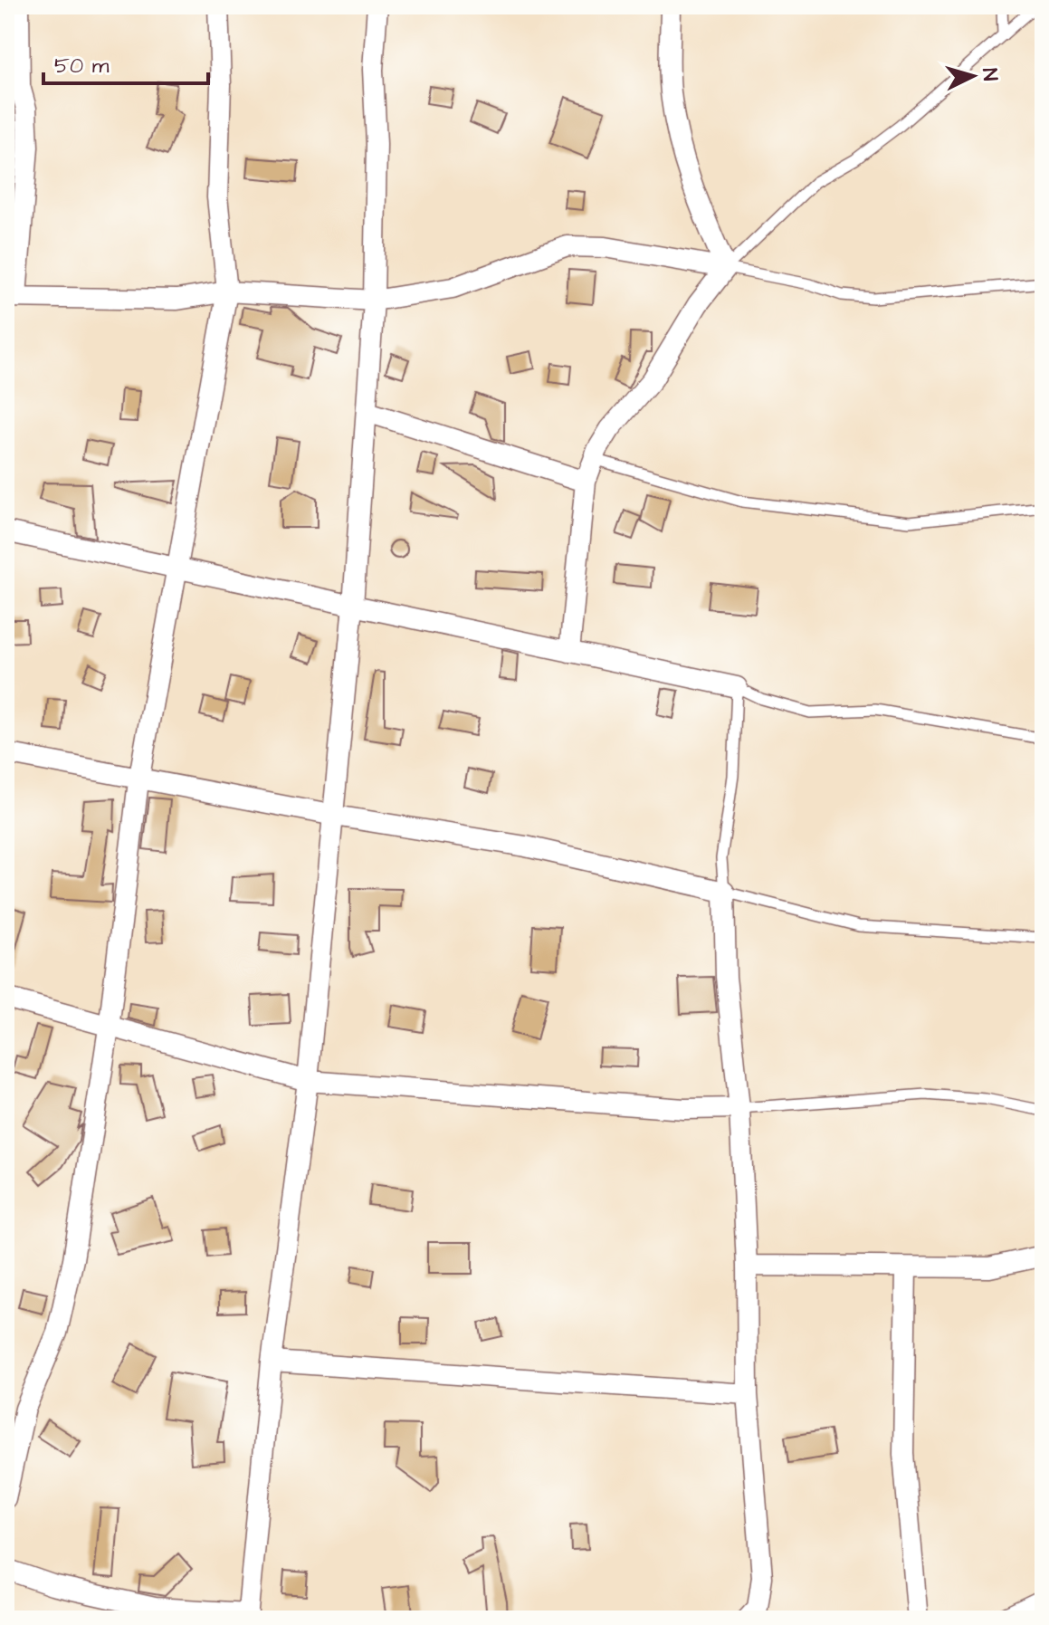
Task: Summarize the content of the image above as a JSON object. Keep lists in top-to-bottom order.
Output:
{
  "scale_bar": "50 m",
  "north": "right"
}
